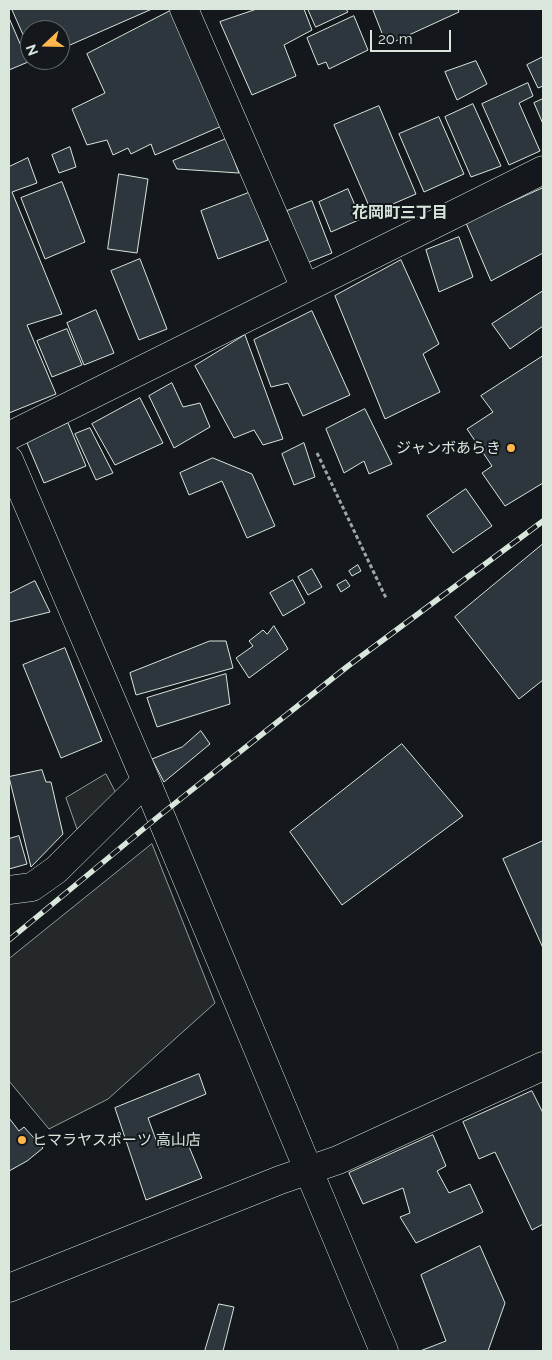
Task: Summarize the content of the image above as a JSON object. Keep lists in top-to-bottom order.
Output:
{
  "districts": ["花岡町三丁目"],
  "places": ["ジャンボあらき", "ヒマラヤスポーツ 高山店"],
  "scale_bar": "20 m",
  "north": "left"
}
